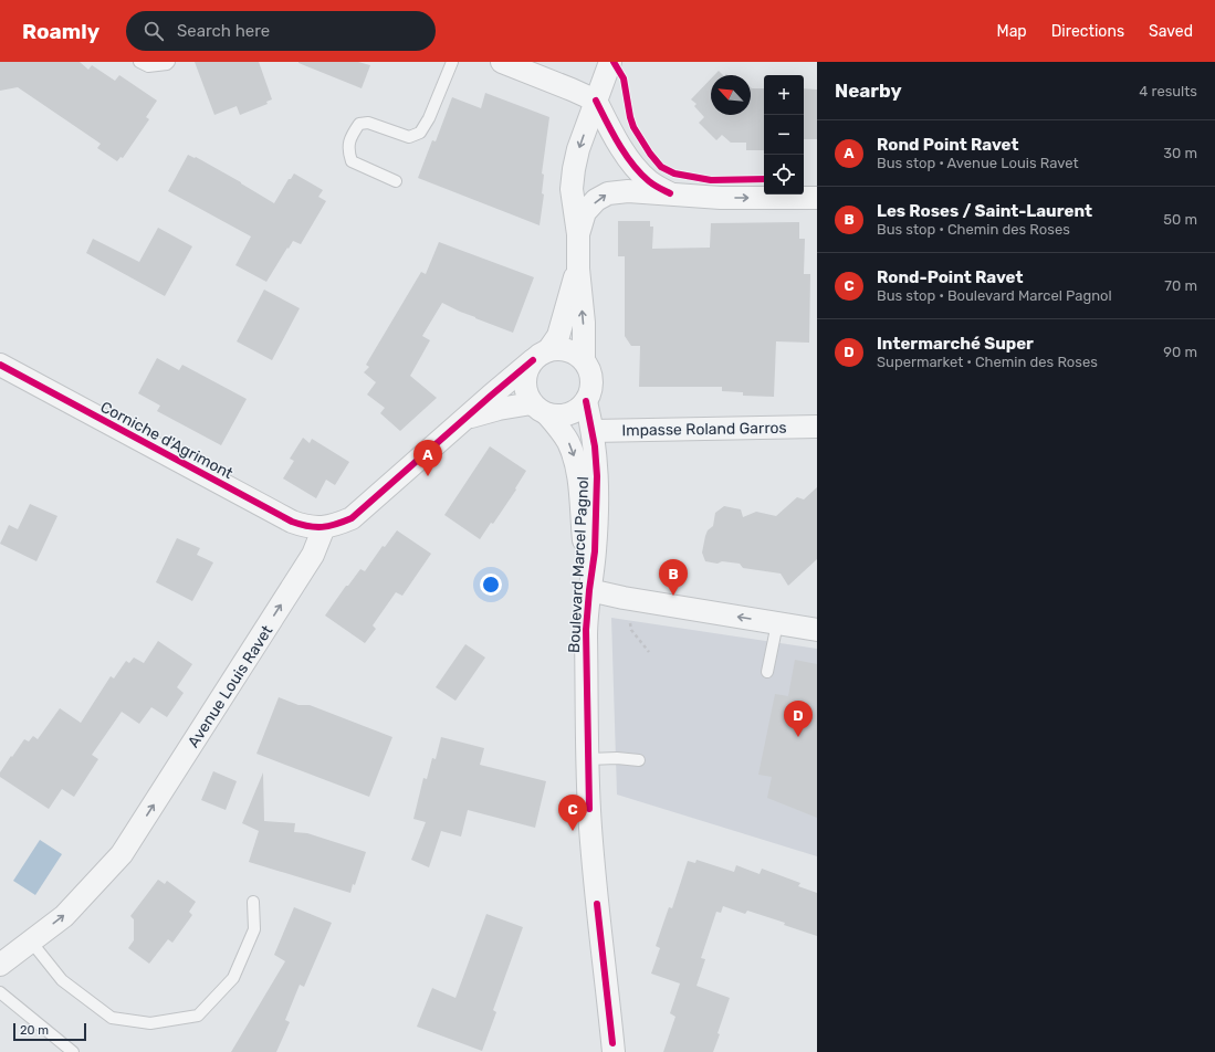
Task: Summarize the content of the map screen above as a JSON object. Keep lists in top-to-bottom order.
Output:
{
  "streets": {
    "street": [
      "Impasse Roland Garros",
      "Corniche d'Agrimont",
      "Boulevard Marcel Pagnol",
      "Avenue Louis Ravet"
    ]
  },
  "crossings": [
    ["Impasse Roland Garros", "Boulevard Marcel Pagnol"],
    ["Corniche d'Agrimont", "Avenue Louis Ravet"]
  ],
  "one_way": ["Avenue Louis Ravet"],
  "scale_bar": "20 m",
  "north": "top left",
  "page": {
    "header": "Roamly",
    "search": "Search here",
    "nav": ["Map", "Directions", "Saved"],
    "heading": ["Nearby", "4 results"],
    "map_buttons": ["+", "−"],
    "list": [
      {
        "mark": "A",
        "name": "Rond Point Ravet",
        "note": "Bus stop · Avenue Louis Ravet",
        "value": "30 m"
      },
      {
        "mark": "B",
        "name": "Les Roses / Saint-Laurent",
        "note": "Bus stop · Chemin des Roses",
        "value": "50 m"
      },
      {
        "mark": "C",
        "name": "Rond-Point Ravet",
        "note": "Bus stop · Boulevard Marcel Pagnol",
        "value": "70 m"
      },
      {
        "mark": "D",
        "name": "Intermarché Super",
        "note": "Supermarket · Chemin des Roses",
        "value": "90 m"
      }
    ],
    "pins": [
      "A",
      "B",
      "D",
      "C"
    ],
    "scale": "20 m"
  }
}
